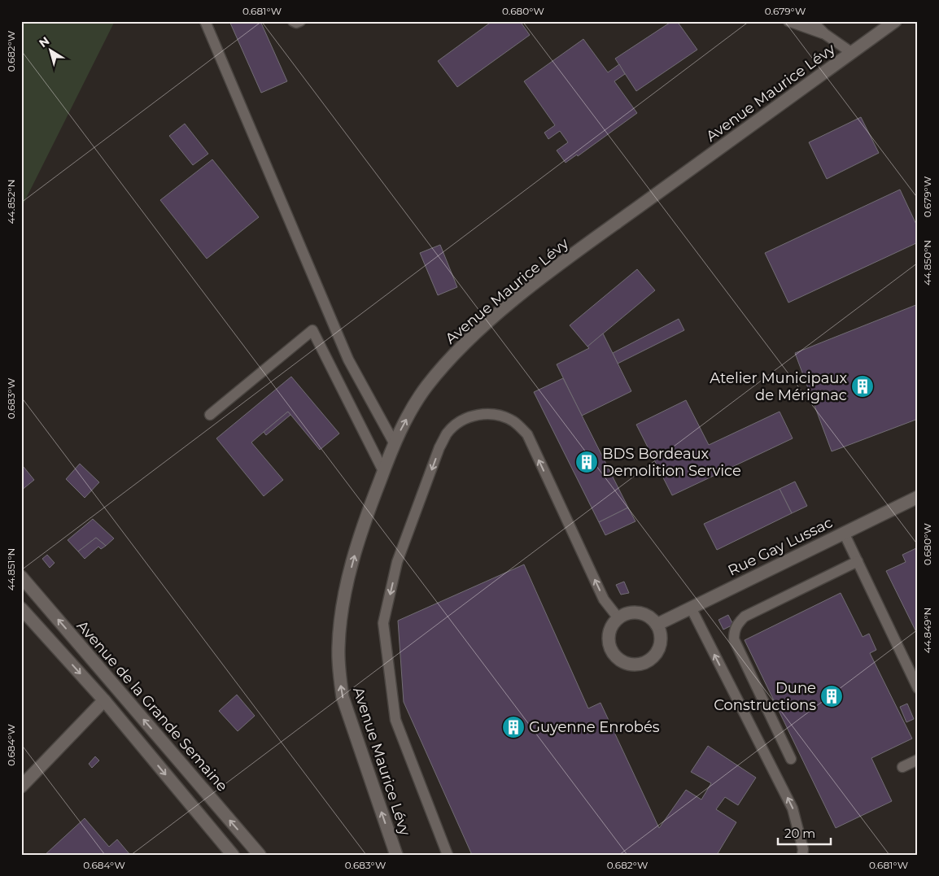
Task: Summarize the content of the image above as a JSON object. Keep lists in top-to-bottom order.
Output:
{
  "streets": {
    "street": ["Avenue Maurice Lévy", "Rue Gay Lussac", "Avenue de la Grande Semaine"]
  },
  "one_way": ["Avenue Maurice Lévy"],
  "places": {
    "building": [
      "Atelier Municipaux de Mérignac",
      "BDS Bordeaux Demolition Service",
      "Dune Constructions",
      "Guyenne Enrobés"
    ]
  },
  "scale_bar": "20 m",
  "north": "top left",
  "coordinates": [
    "0.681°W",
    "0.680°W",
    "0.679°W",
    "0.682°W",
    "44.852°N",
    "44.850°N",
    "0.683°W",
    "44.851°N",
    "44.849°N",
    "0.684°W"
  ]
}
